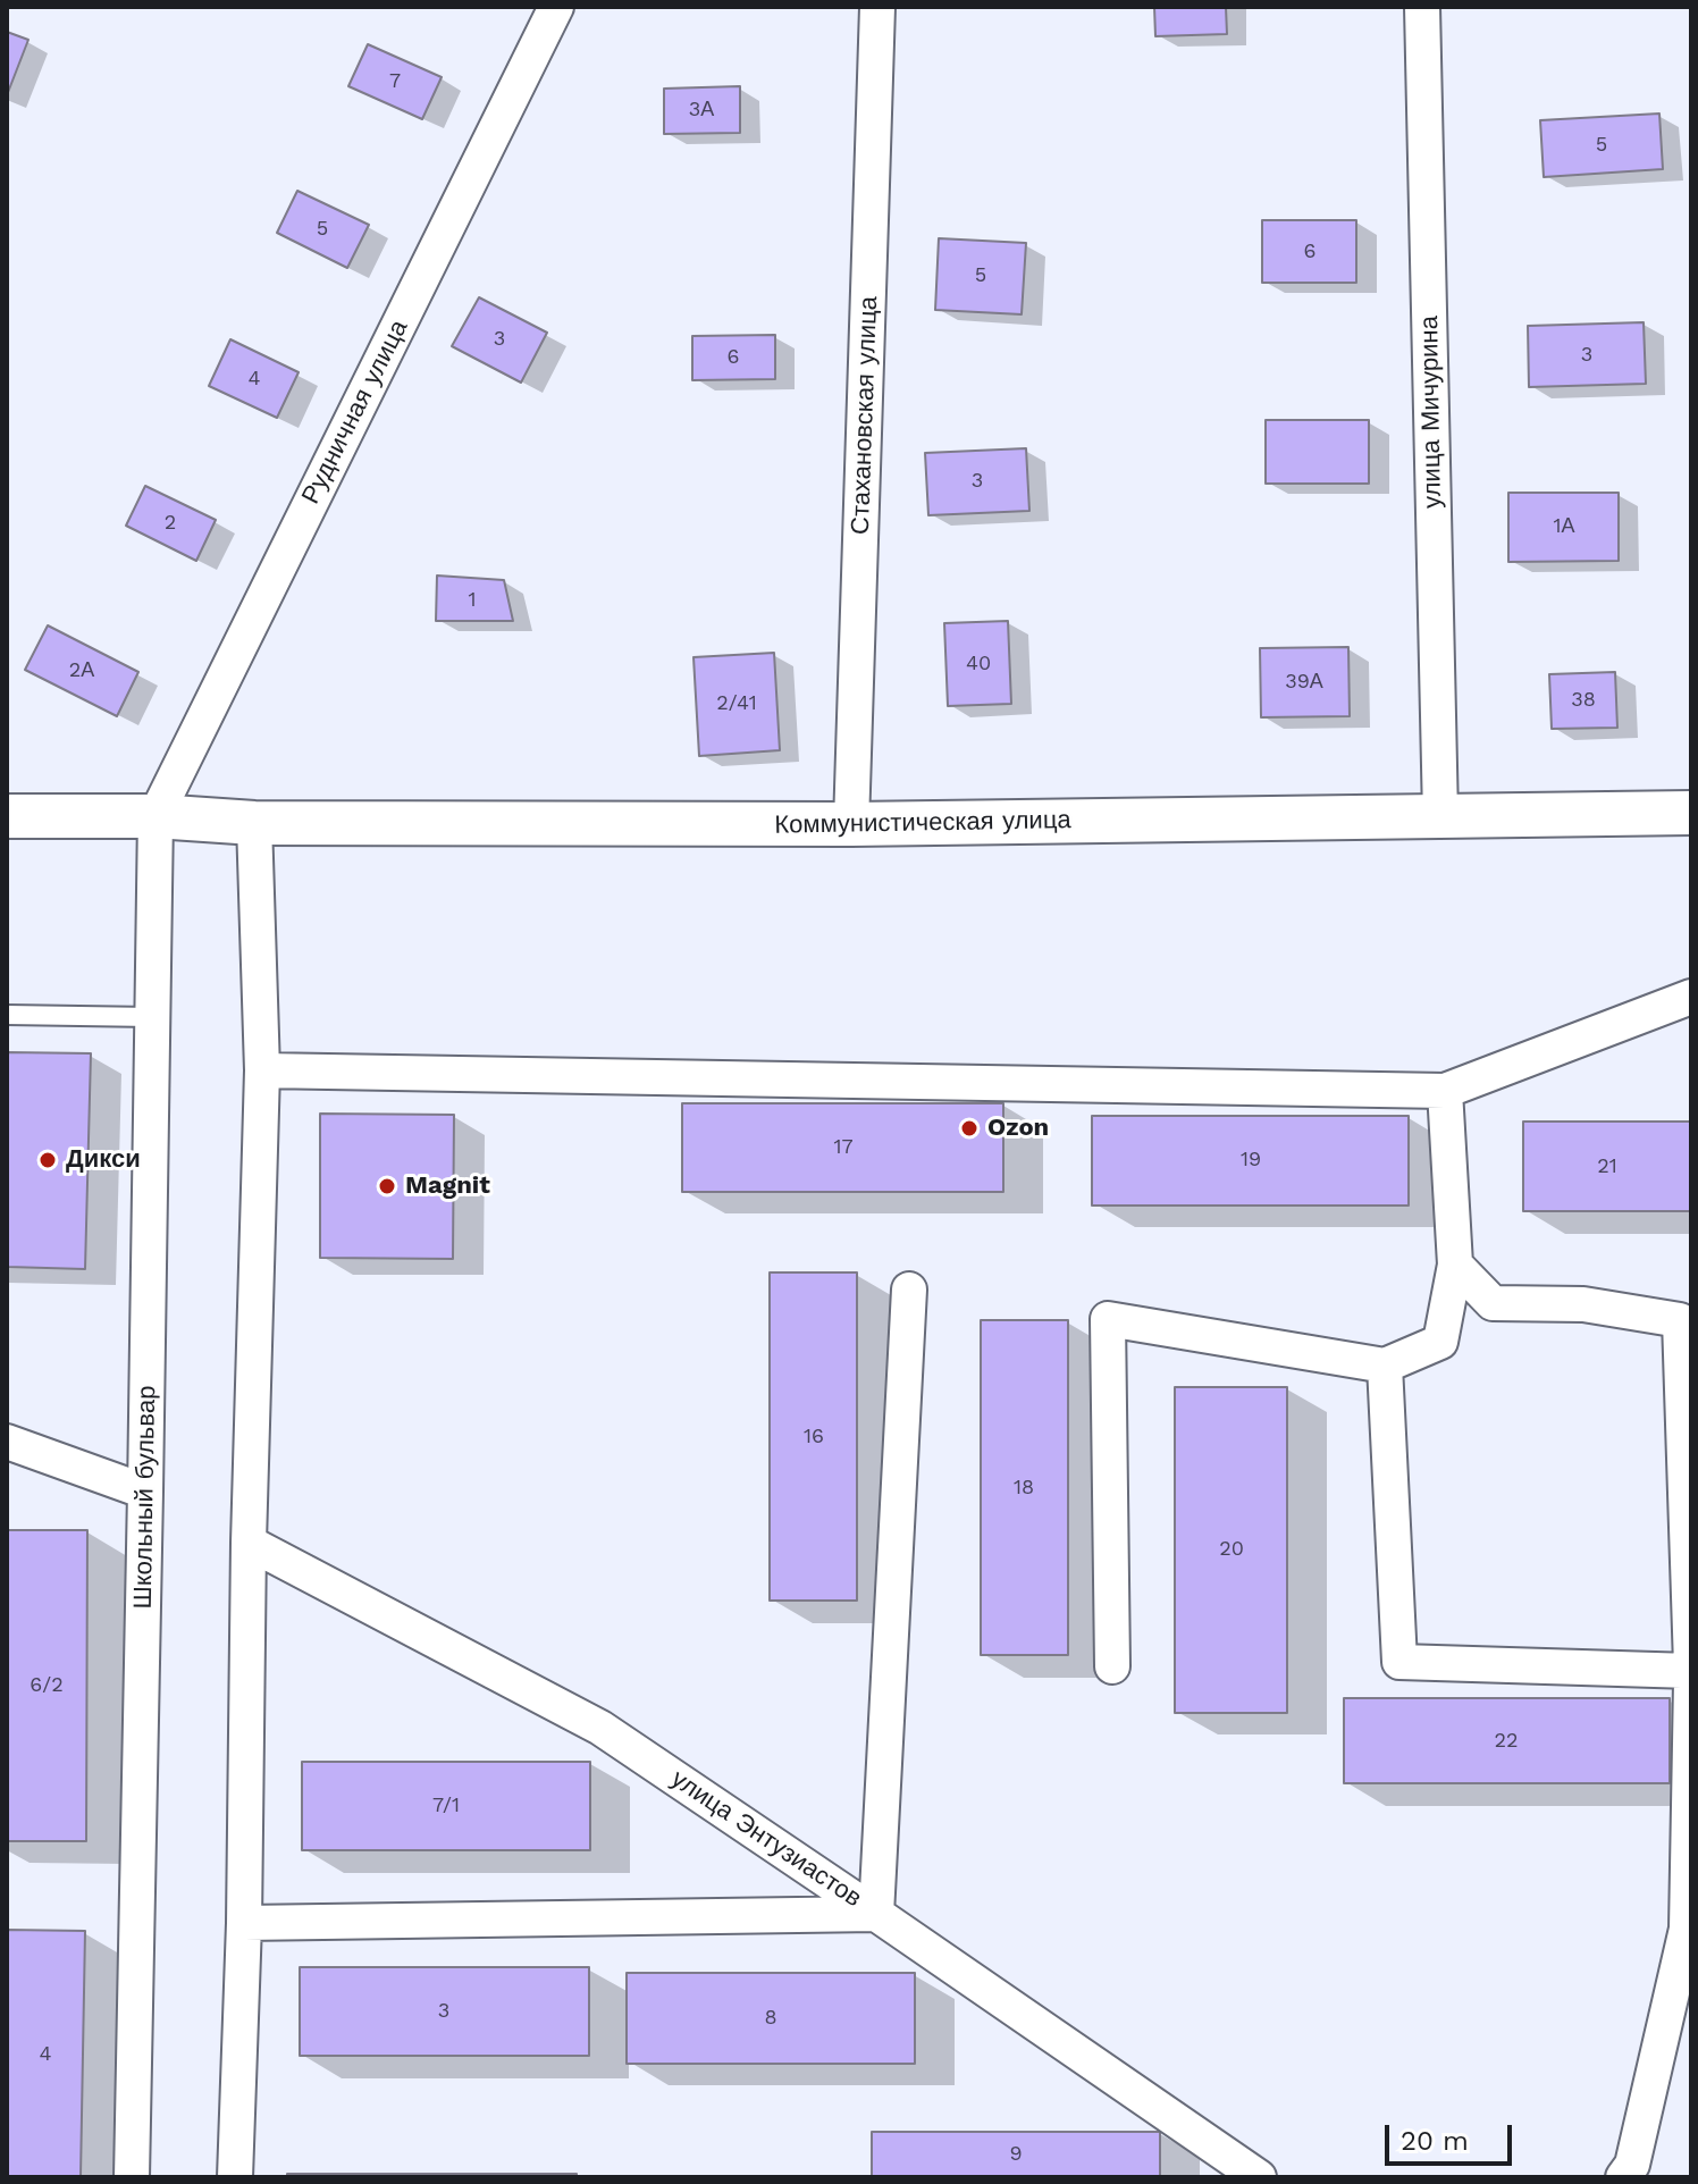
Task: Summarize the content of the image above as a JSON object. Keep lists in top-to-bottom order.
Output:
{
  "streets": {
    "street": [
      "Рудничная улица",
      "улица Мичурина",
      "Стахановская улица",
      "Коммунистическая улица",
      "Школьный бульвар",
      "улица Энтузиастов"
    ]
  },
  "crossings": [
    ["Рудничная улица", "Коммунистическая улица"],
    ["Рудничная улица", "Школьный бульвар"],
    ["улица Мичурина", "Коммунистическая улица"],
    ["Стахановская улица", "Коммунистическая улица"],
    ["Коммунистическая улица", "Школьный бульвар"]
  ],
  "places": ["Ozon", "Дикси", "Magnit"],
  "house_numbers": [
    "7",
    "3А",
    "5",
    "5",
    "6",
    "5",
    "3",
    "3",
    "6",
    "4",
    "3",
    "2",
    "1А",
    "1",
    "40",
    "2А",
    "39А",
    "38",
    "2/41",
    "17",
    "19",
    "21",
    "16",
    "18",
    "20",
    "6/2",
    "22",
    "7/1",
    "3",
    "8",
    "4",
    "9"
  ],
  "scale_bar": "20 m"
}
